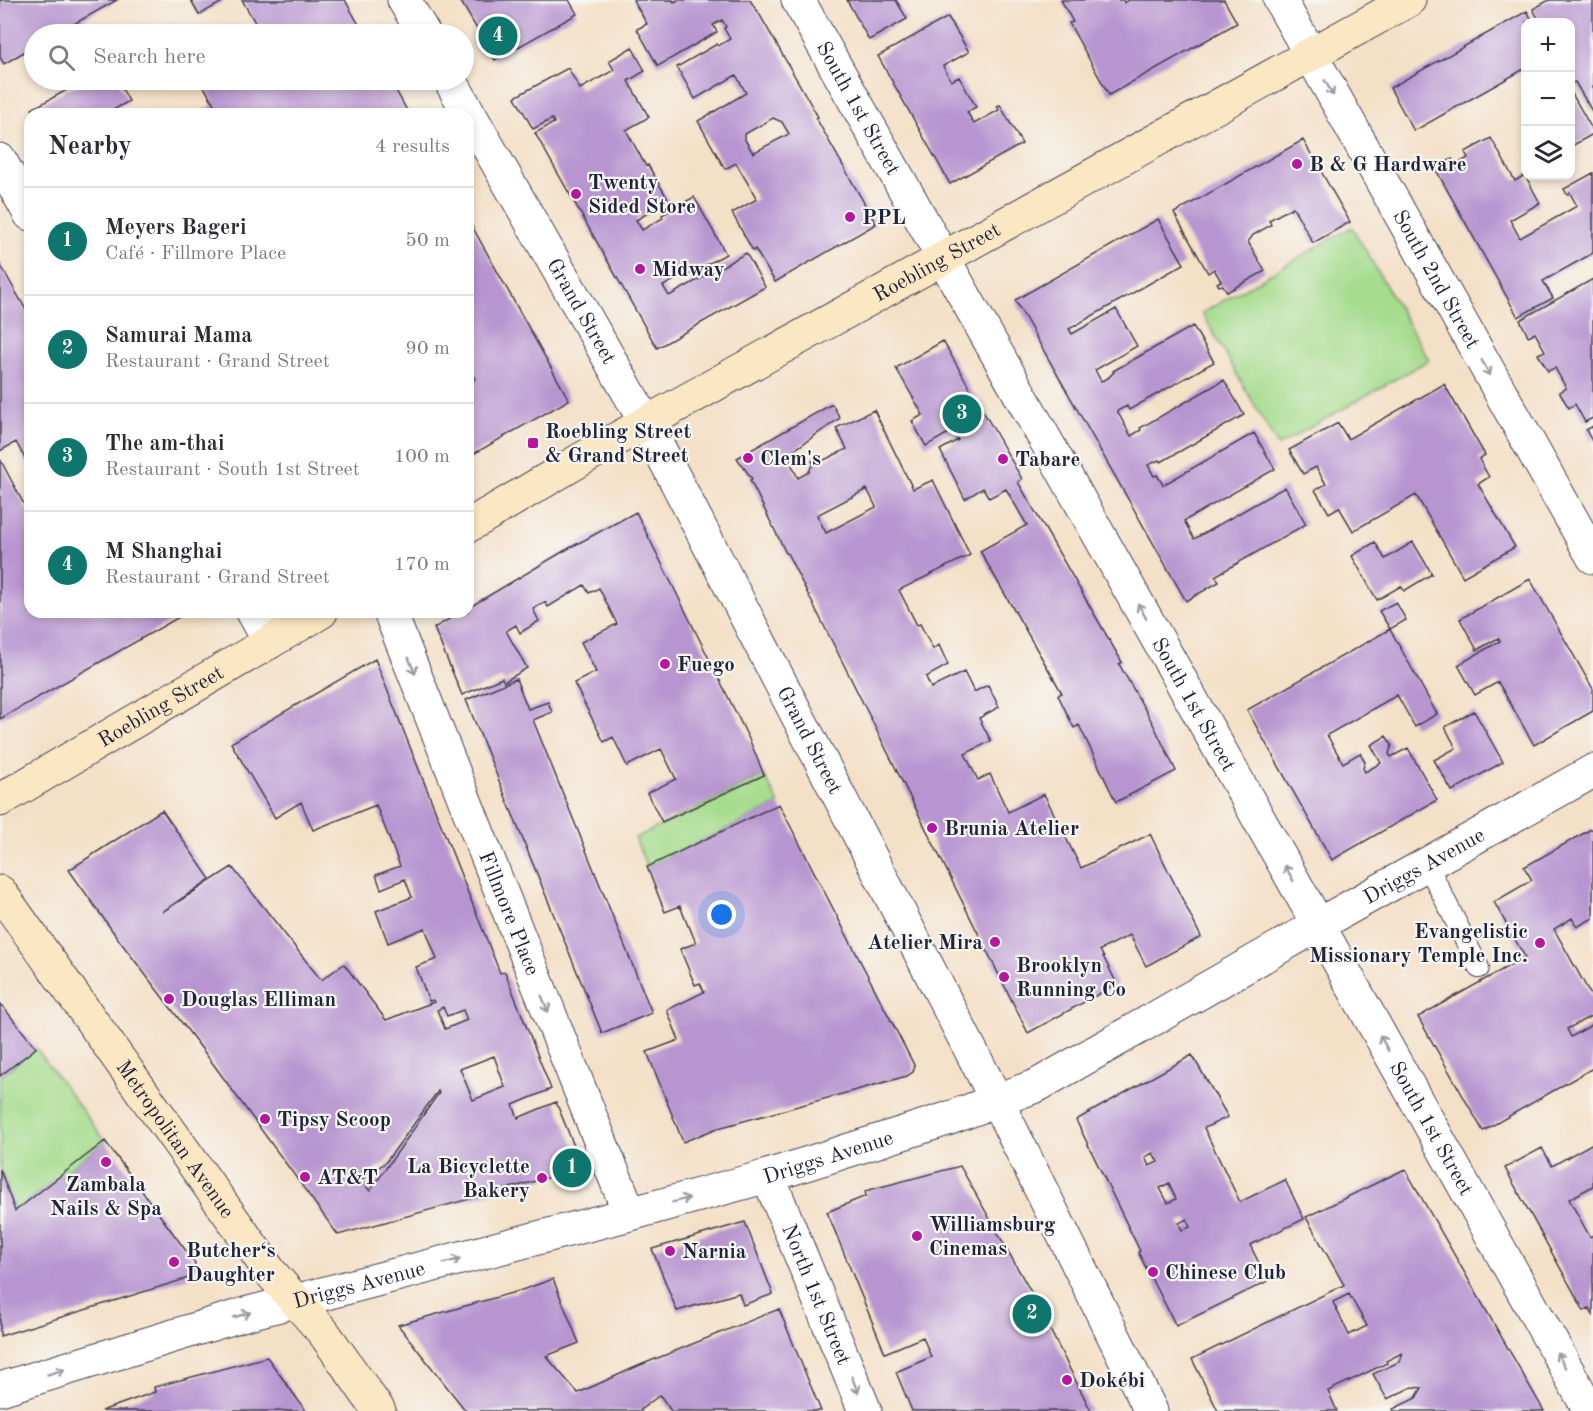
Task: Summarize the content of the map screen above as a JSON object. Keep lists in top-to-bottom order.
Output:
{
  "streets": {
    "main road": ["Roebling Street", "Metropolitan Avenue"],
    "street": [
      "South 1st Street",
      "South 2nd Street",
      "Grand Street",
      "Driggs Avenue",
      "Fillmore Place",
      "North 1st Street"
    ]
  },
  "crossings": [
    ["South 1st Street", "Roebling Street"],
    ["South 1st Street", "Driggs Avenue"],
    ["Roebling Street", "South 2nd Street"],
    ["Roebling Street", "Grand Street"],
    ["Grand Street", "Driggs Avenue"],
    ["Driggs Avenue", "Fillmore Place"],
    ["Driggs Avenue", "Metropolitan Avenue"],
    ["Driggs Avenue", "North 1st Street"]
  ],
  "one_way": [
    "South 1st Street",
    "South 2nd Street",
    "Driggs Avenue",
    "Fillmore Place",
    "North 1st Street"
  ],
  "places": {
    "other": [
      "B & G Hardware",
      "Twenty Sided Store",
      "PPL",
      "Midway",
      "Clem's",
      "Tabare",
      "Fuego",
      "Brunia Atelier",
      "Atelier Mira",
      "Evangelistic Missionary Temple Inc.",
      "Brooklyn Running Co",
      "Douglas Elliman",
      "Tipsy Scoop",
      "Zambala Nails & Spa",
      "AT&T",
      "La Bicyclette Bakery",
      "Williamsburg Cinemas",
      "Narnia",
      "Butcher‘s Daughter",
      "Chinese Club",
      "Dokébi"
    ],
    "transit": ["Roebling Street & Grand Street"]
  },
  "page": {
    "pins": [
      "4",
      "3",
      "1",
      "2"
    ],
    "map_buttons": ["+", "−"],
    "search": "Search here",
    "heading": ["Nearby", "4 results"],
    "list": [
      {
        "mark": "1",
        "name": "Meyers Bageri",
        "note": "Café · Fillmore Place",
        "value": "50 m"
      },
      {
        "mark": "2",
        "name": "Samurai Mama",
        "note": "Restaurant · Grand Street",
        "value": "90 m"
      },
      {
        "mark": "3",
        "name": "The am-thai",
        "note": "Restaurant · South 1st Street",
        "value": "100 m"
      },
      {
        "mark": "4",
        "name": "M Shanghai",
        "note": "Restaurant · Grand Street",
        "value": "170 m"
      }
    ]
  }
}
